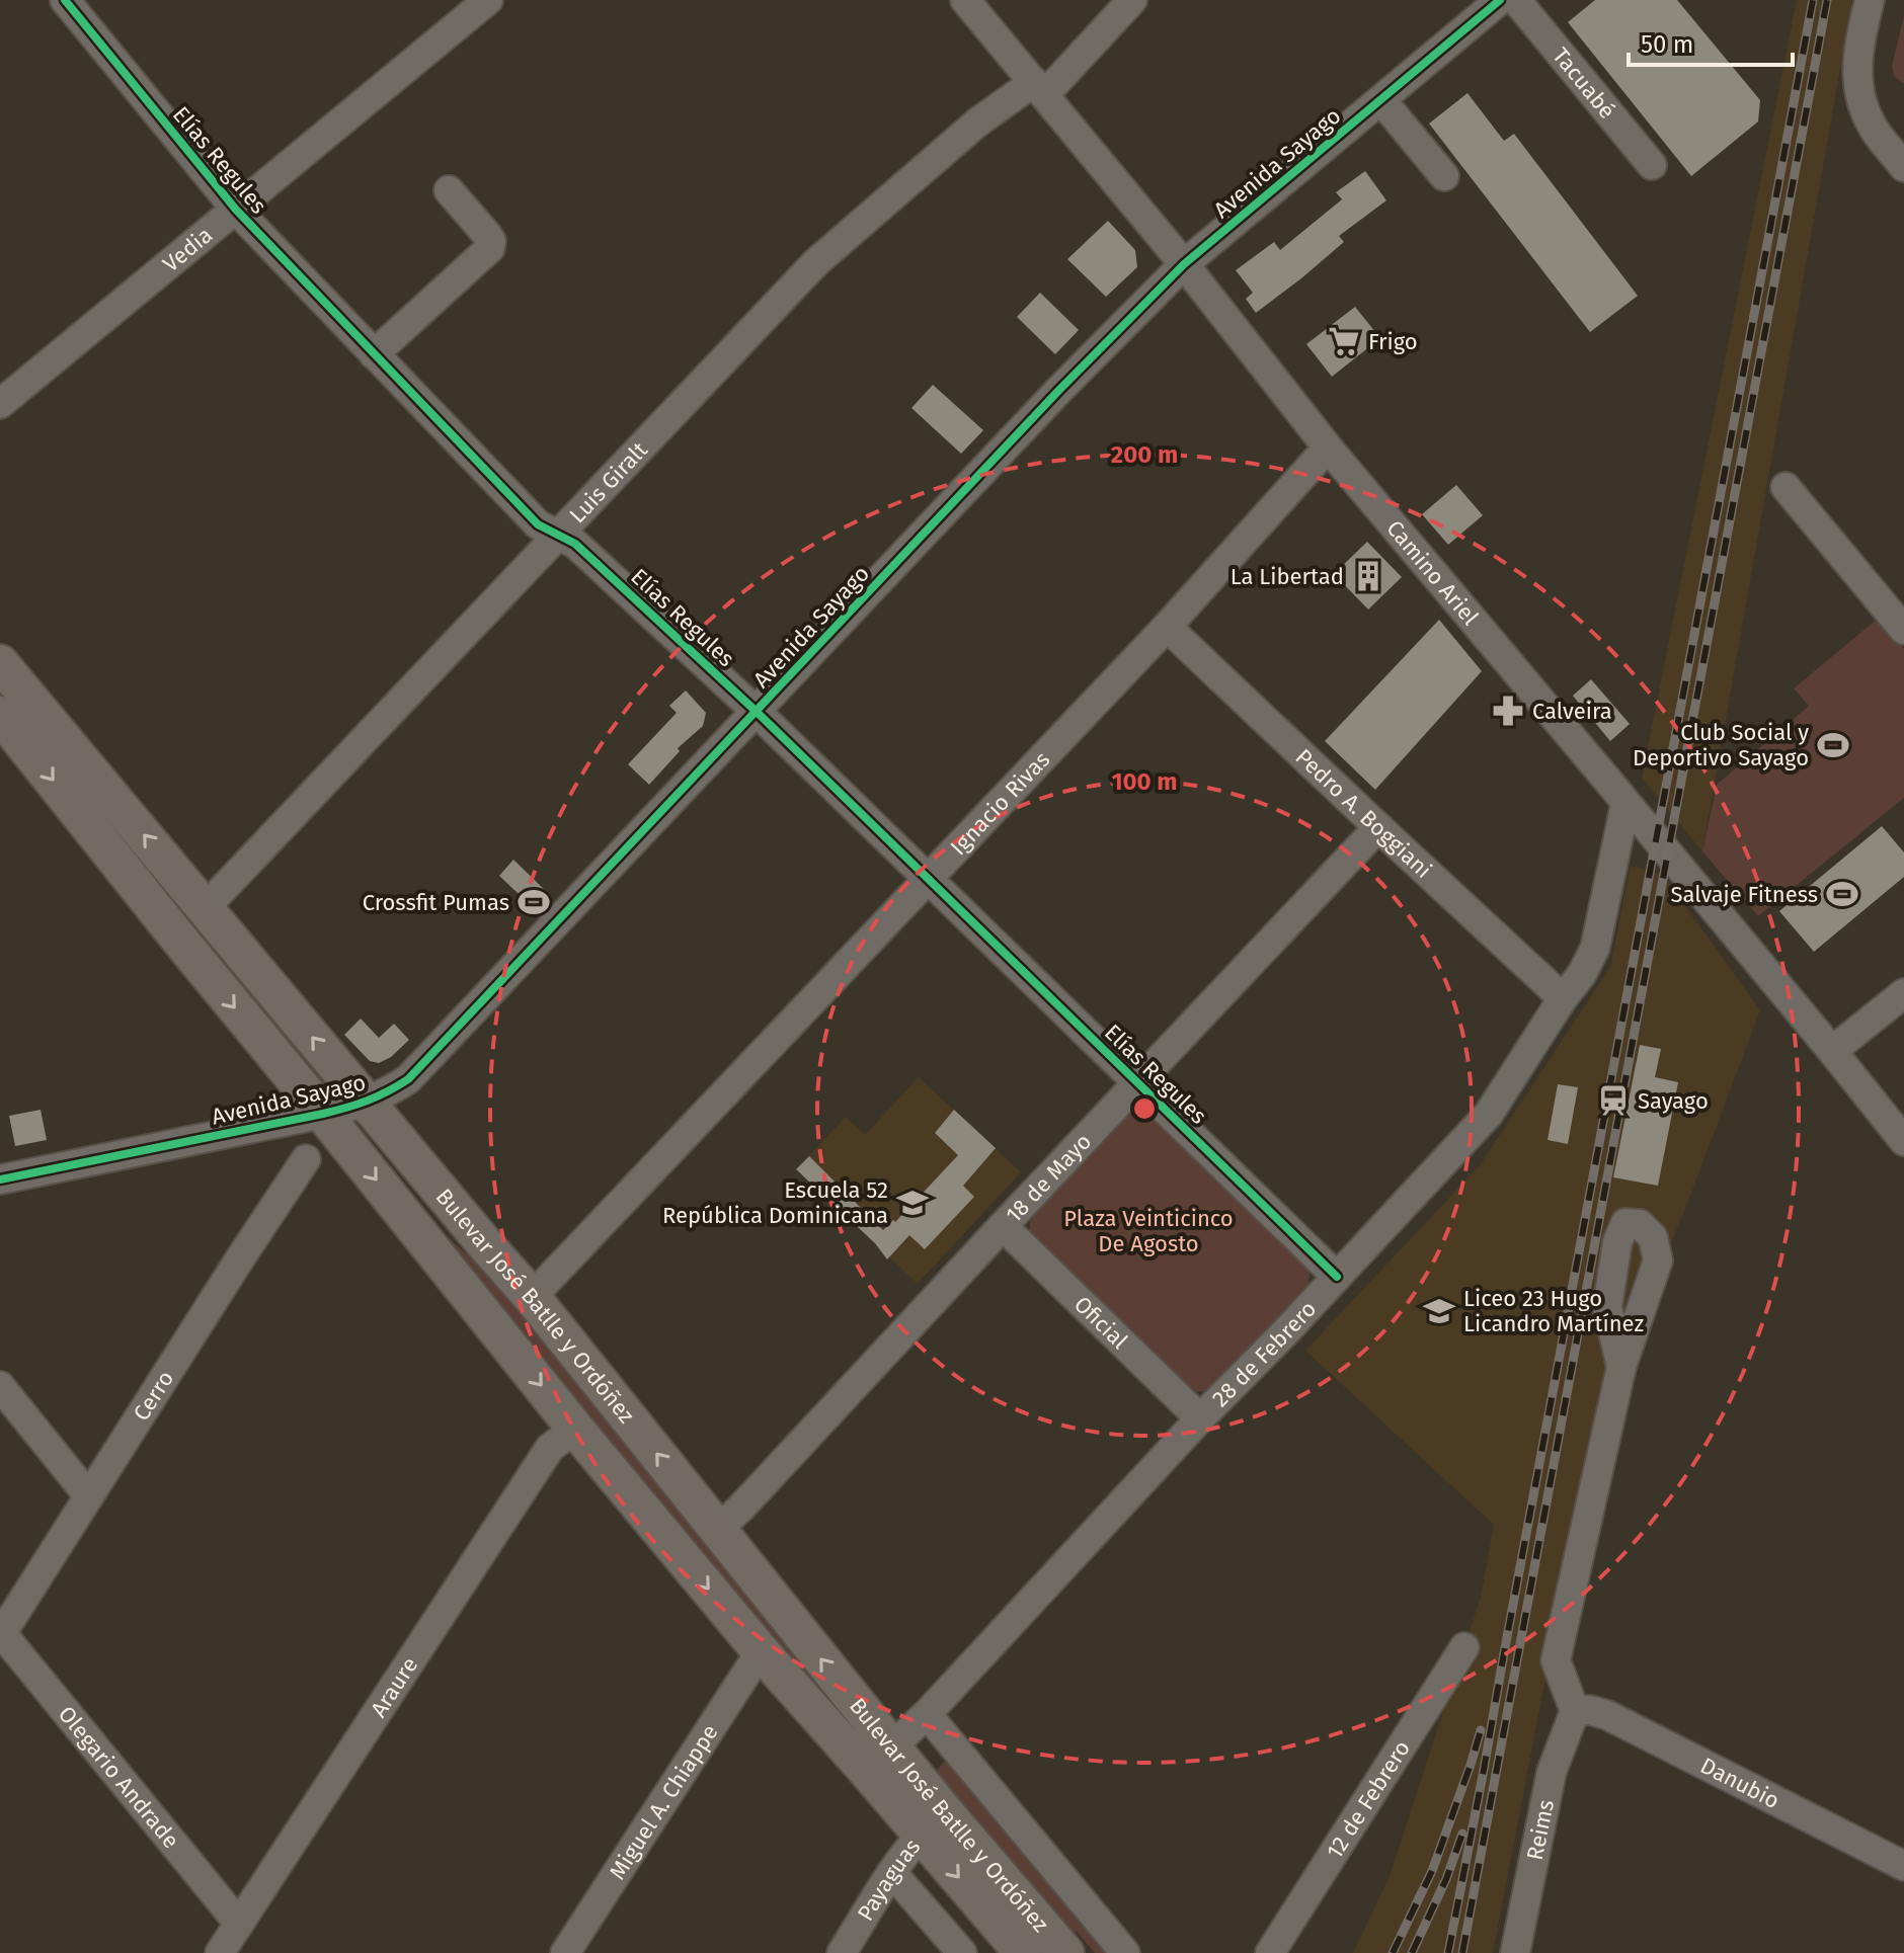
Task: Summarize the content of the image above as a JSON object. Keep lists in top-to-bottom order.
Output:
{
  "streets": {
    "main road": ["Bulevar José Batlle y Ordóñez"],
    "street": [
      "Tacuabé",
      "Elías Regules",
      "Avenida Sayago",
      "Vedia",
      "Luis Giralt",
      "Camino Ariel",
      "Ignacio Rivas",
      "Pedro A. Boggiani",
      "18 de Mayo",
      "Oficial",
      "28 de Febrero",
      "Cerro",
      "Araure",
      "Olegario Andrade",
      "Danubio",
      "12 de Febrero",
      "Miguel A. Chiappe",
      "Reims",
      "Payaguas"
    ]
  },
  "crossings": [
    ["Tacuabé", "Avenida Sayago"],
    ["Elías Regules", "Avenida Sayago"],
    ["Elías Regules", "Vedia"],
    ["Elías Regules", "Luis Giralt"],
    ["Elías Regules", "Ignacio Rivas"],
    ["Elías Regules", "18 de Mayo"],
    ["Elías Regules", "28 de Febrero"],
    ["Avenida Sayago", "Camino Ariel"],
    ["Avenida Sayago", "Bulevar José Batlle y Ordóñez"],
    ["Luis Giralt", "Camino Ariel"],
    ["Luis Giralt", "Bulevar José Batlle y Ordóñez"],
    ["Camino Ariel", "Ignacio Rivas"],
    ["Camino Ariel", "28 de Febrero"],
    ["Ignacio Rivas", "Pedro A. Boggiani"],
    ["Ignacio Rivas", "Bulevar José Batlle y Ordóñez"],
    ["Pedro A. Boggiani", "18 de Mayo"],
    ["Pedro A. Boggiani", "28 de Febrero"],
    ["18 de Mayo", "Bulevar José Batlle y Ordóñez"],
    ["18 de Mayo", "Oficial"],
    ["Bulevar José Batlle y Ordóñez", "28 de Febrero"],
    ["Bulevar José Batlle y Ordóñez", "Araure"],
    ["Bulevar José Batlle y Ordóñez", "Miguel A. Chiappe"],
    ["Bulevar José Batlle y Ordóñez", "Payaguas"],
    ["Oficial", "28 de Febrero"],
    ["Cerro", "Olegario Andrade"],
    ["Araure", "Olegario Andrade"],
    ["Danubio", "Reims"]
  ],
  "parks": ["Plaza Veinticinco De Agosto"],
  "places": {
    "supermarket": ["Frigo"],
    "building": ["La Libertad"],
    "pharmacy": ["Calveira"],
    "sports": ["Club Social y Deportivo Sayago", "Salvaje Fitness", "Crossfit Pumas"],
    "station": ["Sayago"],
    "school or university": ["Escuela 52 República Dominicana", "Liceo 23 Hugo Licandro Martínez"]
  },
  "scale_bar": "50 m",
  "rings": ["200 m", "100 m"]
}
